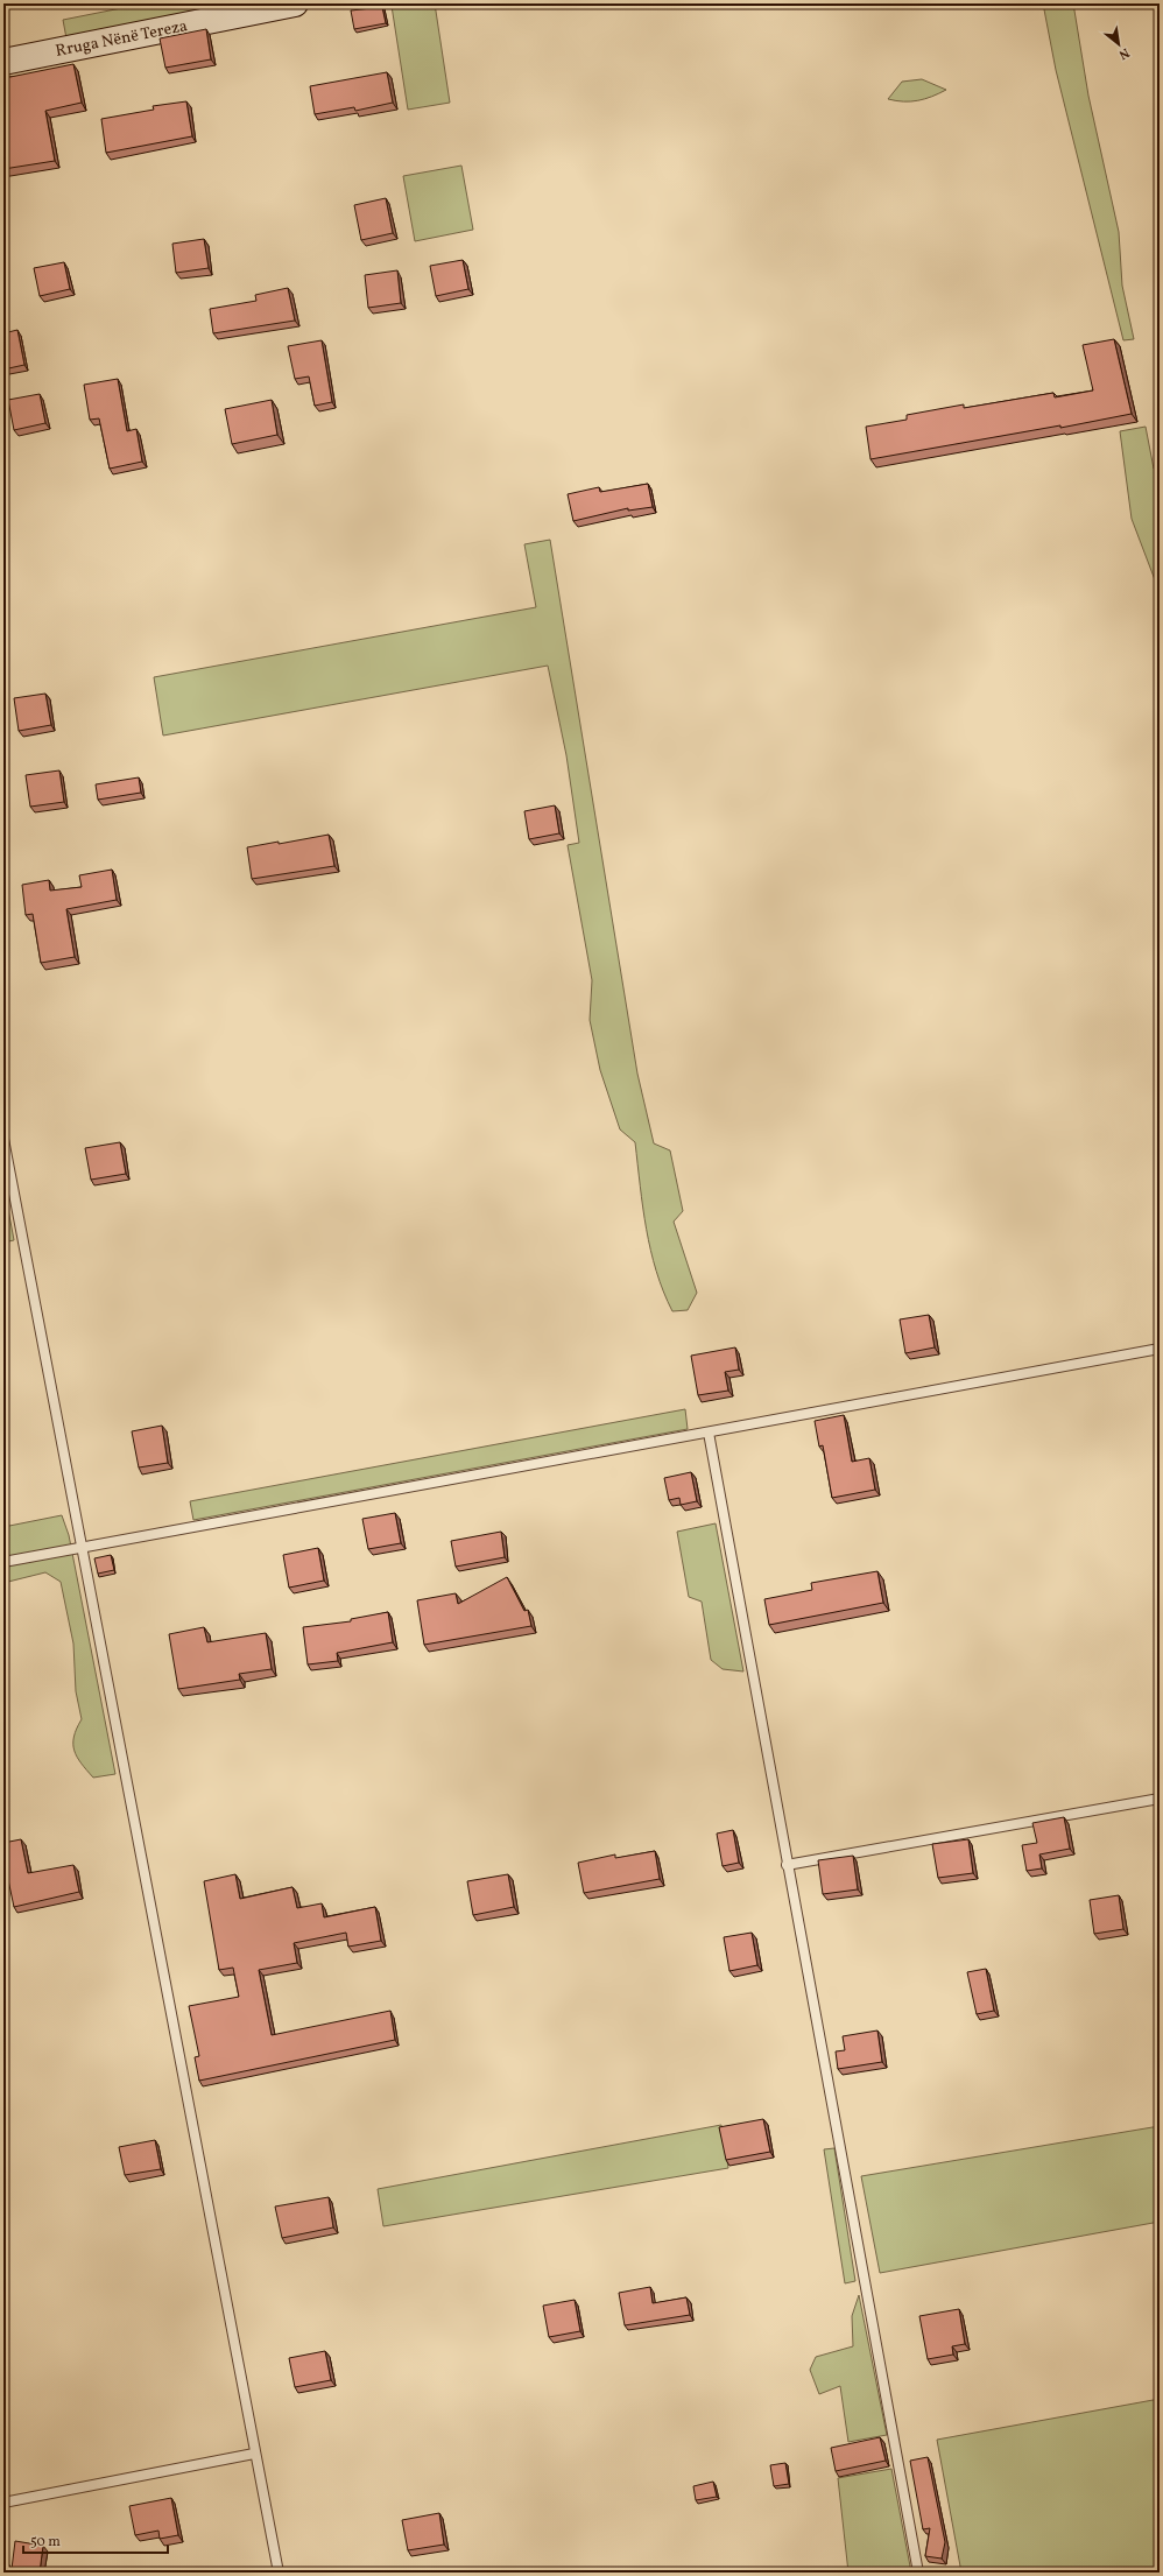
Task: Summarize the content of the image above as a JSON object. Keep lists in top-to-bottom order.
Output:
{
  "streets": {
    "main road": ["Rruga Nënë Tereza"]
  },
  "scale_bar": "50 m",
  "north": "bottom right"
}
